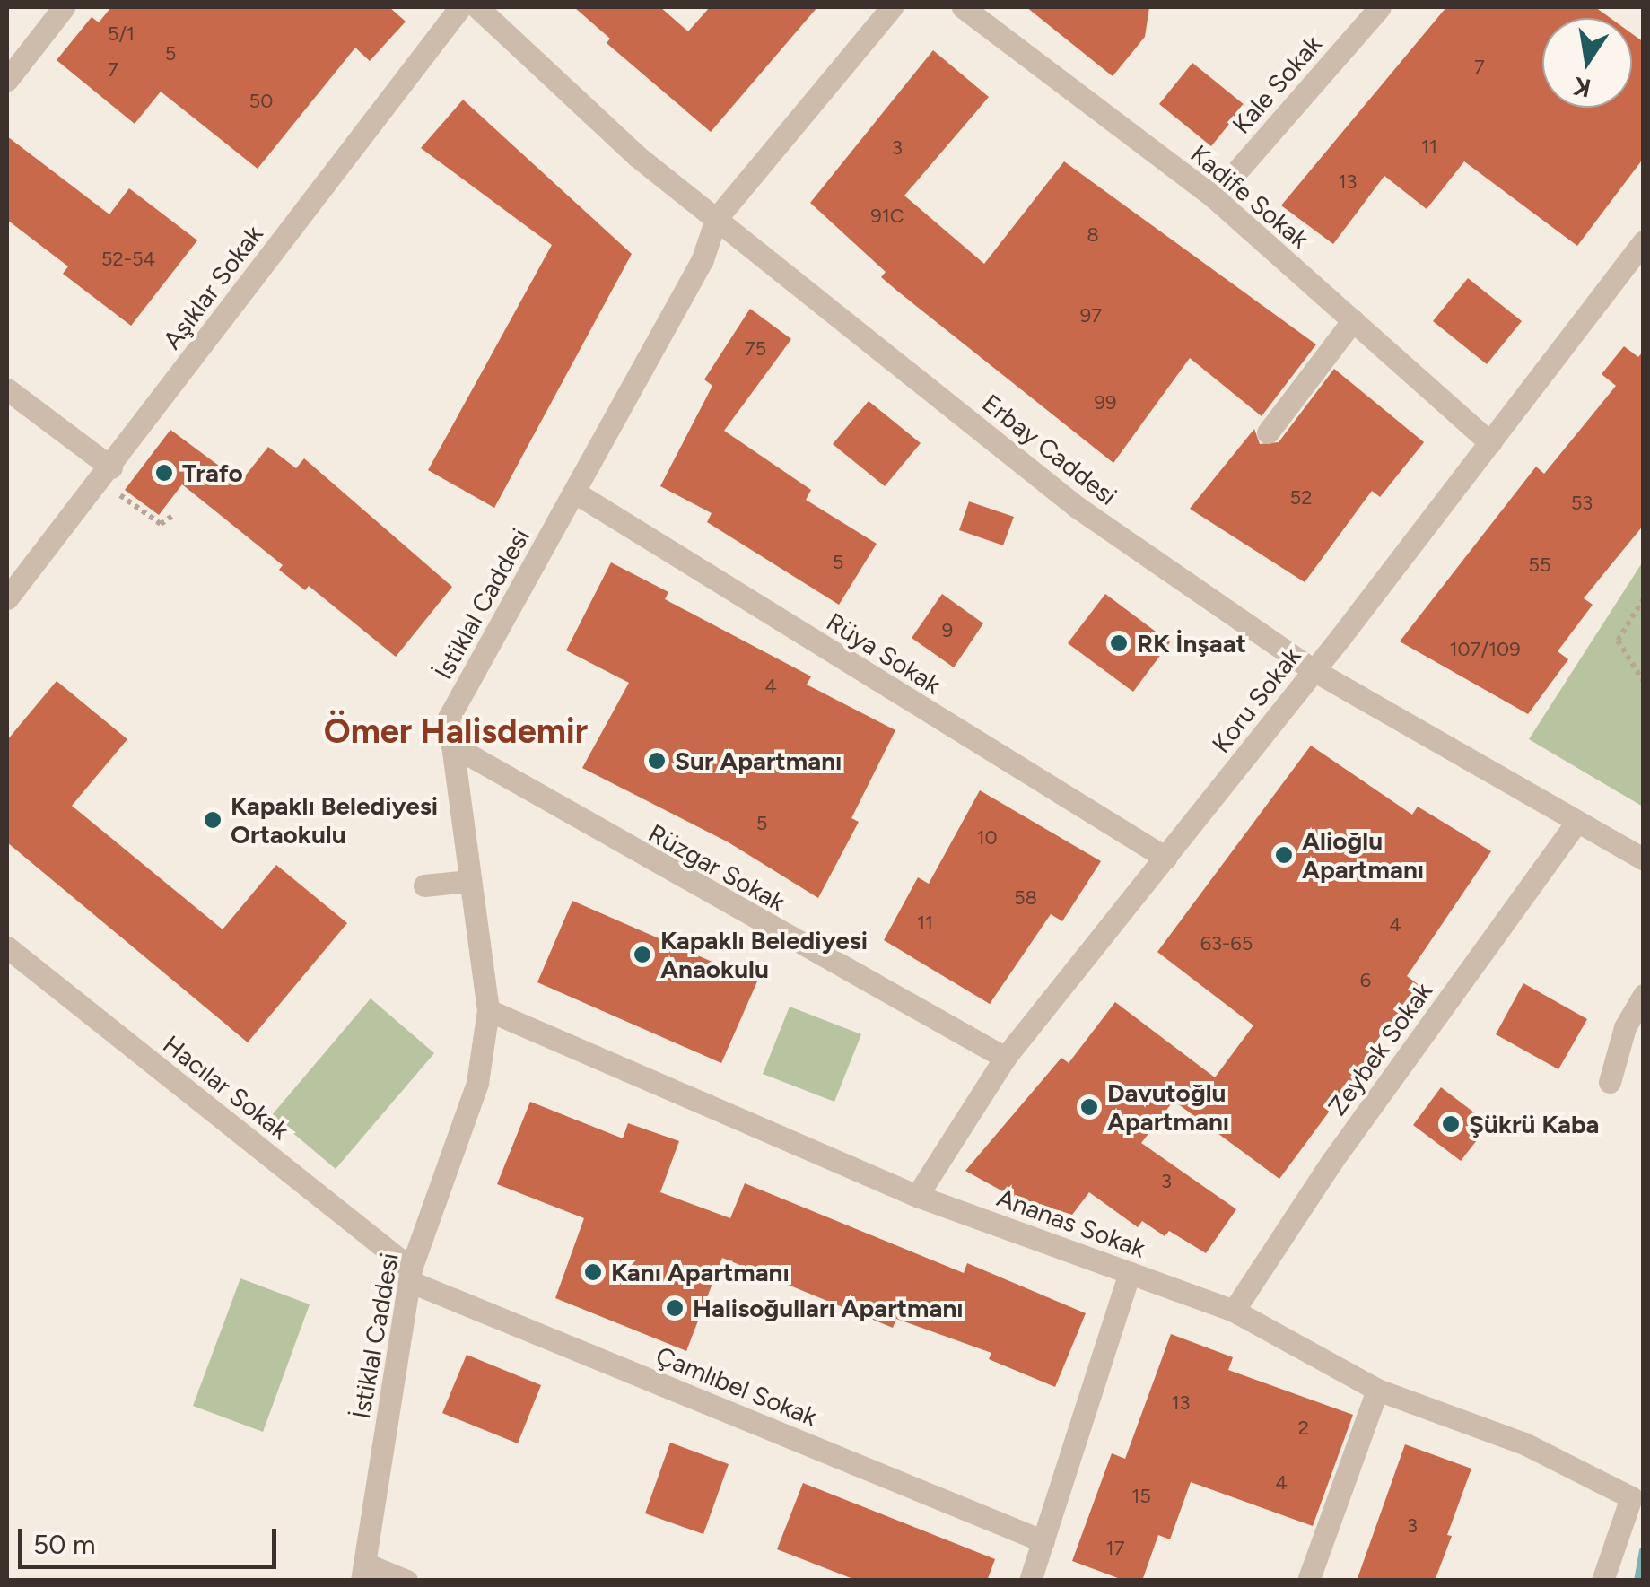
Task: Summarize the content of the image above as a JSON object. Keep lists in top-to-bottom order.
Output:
{
  "streets": {
    "street": [
      "Kale Sokak",
      "Kadife Sokak",
      "Aşıklar Sokak",
      "Erbay Caddesi",
      "İstiklal Caddesi",
      "Rüya Sokak",
      "Koru Sokak",
      "Rüzgar Sokak",
      "Zeybek Sokak",
      "Hacılar Sokak",
      "Ananas Sokak",
      "Çamlıbel Sokak"
    ]
  },
  "crossings": [
    ["Kale Sokak", "Kadife Sokak"],
    ["Kadife Sokak", "Koru Sokak"],
    ["Erbay Caddesi", "İstiklal Caddesi"],
    ["Erbay Caddesi", "Koru Sokak"],
    ["Erbay Caddesi", "Zeybek Sokak"],
    ["İstiklal Caddesi", "Rüya Sokak"],
    ["İstiklal Caddesi", "Rüzgar Sokak"],
    ["İstiklal Caddesi", "Hacılar Sokak"],
    ["İstiklal Caddesi", "Ananas Sokak"],
    ["İstiklal Caddesi", "Çamlıbel Sokak"],
    ["Rüya Sokak", "Koru Sokak"],
    ["Koru Sokak", "Rüzgar Sokak"],
    ["Koru Sokak", "Ananas Sokak"],
    ["Zeybek Sokak", "Ananas Sokak"],
    ["Hacılar Sokak", "Çamlıbel Sokak"]
  ],
  "districts": ["Ömer Halisdemir"],
  "places": [
    "Trafo",
    "RK İnşaat",
    "Sur Apartmanı",
    "Kapaklı Belediyesi Ortaokulu",
    "Alioğlu Apartmanı",
    "Kapaklı Belediyesi Anaokulu",
    "Davutoğlu Apartmanı",
    "Şükrü Kaba",
    "Kanı Apartmanı",
    "Halisoğulları Apartmanı"
  ],
  "house_numbers": [
    "5/1",
    "5",
    "7",
    "7",
    "50",
    "11",
    "3",
    "13",
    "91C",
    "8",
    "52-54",
    "97",
    "75",
    "99",
    "52",
    "53",
    "5",
    "55",
    "9",
    "107/109",
    "4",
    "5",
    "10",
    "58",
    "11",
    "4",
    "63-65",
    "6",
    "3",
    "13",
    "2",
    "4",
    "15",
    "3",
    "17"
  ],
  "scale_bar": "50 m",
  "north": "bottom"
}
